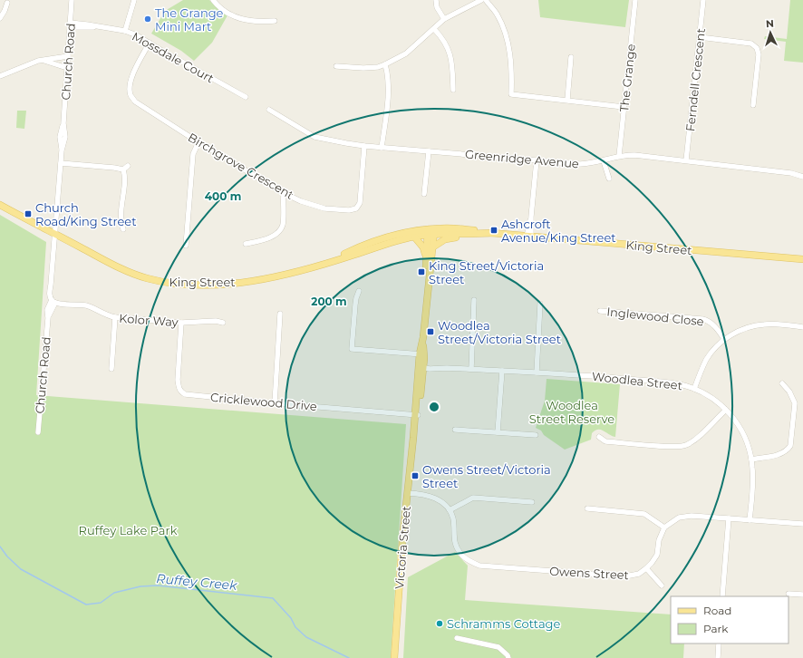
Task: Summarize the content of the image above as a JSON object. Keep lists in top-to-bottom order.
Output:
{
  "streets": {
    "main road": ["King Street", "Victoria Street"],
    "street": [
      "Mossdale Court",
      "Church Road",
      "The Grange",
      "Ferndell Crescent",
      "Greenridge Avenue",
      "Birchgrove Crescent",
      "Inglewood Close",
      "Kolor Way",
      "Woodlea Street",
      "Cricklewood Drive",
      "Owens Street"
    ]
  },
  "crossings": [
    ["Mossdale Court", "Church Road"],
    ["Mossdale Court", "Birchgrove Crescent"],
    ["Church Road", "King Street"],
    ["Church Road", "Kolor Way"],
    ["The Grange", "Greenridge Avenue"],
    ["Ferndell Crescent", "Greenridge Avenue"],
    ["Greenridge Avenue", "Birchgrove Crescent"],
    ["King Street", "Victoria Street"],
    ["Kolor Way", "Cricklewood Drive"],
    ["Woodlea Street", "Victoria Street"],
    ["Cricklewood Drive", "Victoria Street"]
  ],
  "water": ["Ruffey Creek"],
  "parks": ["Woodlea Street Reserve", "Ruffey Lake Park"],
  "places": {
    "other": ["The Grange Mini Mart", "Schramms Cottage"],
    "transit": [
      "Church Road/King Street",
      "Ashcroft Avenue/King Street",
      "King Street/Victoria Street",
      "Woodlea Street/Victoria Street",
      "Owens Street/Victoria Street"
    ]
  },
  "legend": ["Road", "Park"],
  "north": "top",
  "rings": ["400 m", "200 m"]
}
